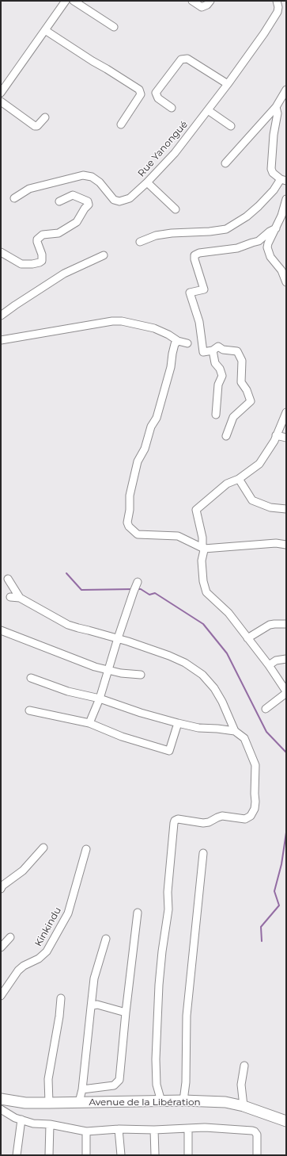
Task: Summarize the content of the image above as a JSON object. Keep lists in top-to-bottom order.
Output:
{
  "streets": {
    "highway": ["Avenue de la Libération"],
    "street": ["Rue Yanongué", "Kinkindu"]
  }
}
